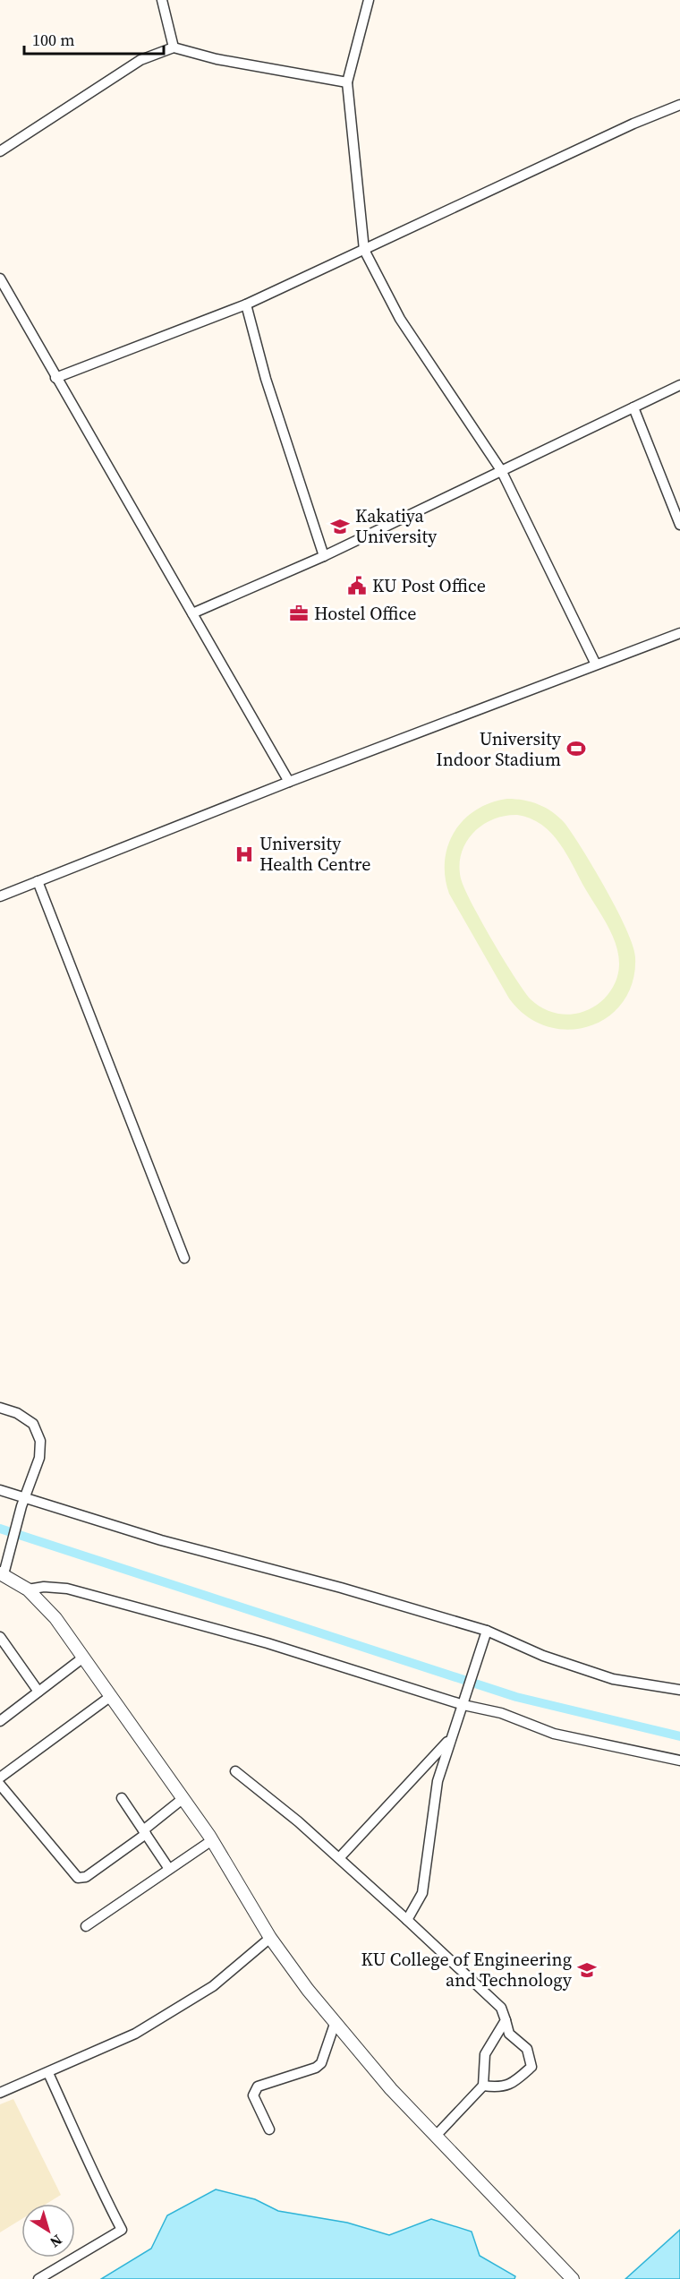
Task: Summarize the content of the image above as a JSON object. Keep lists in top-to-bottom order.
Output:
{
  "places": {
    "school or university": ["Kakatiya University", "KU College of Engineering and Technology"],
    "public building": ["KU Post Office"],
    "office": ["Hostel Office"],
    "sports": ["University Indoor Stadium"],
    "hospital": ["University Health Centre"]
  },
  "scale_bar": "100 m",
  "north": "bottom right"
}
